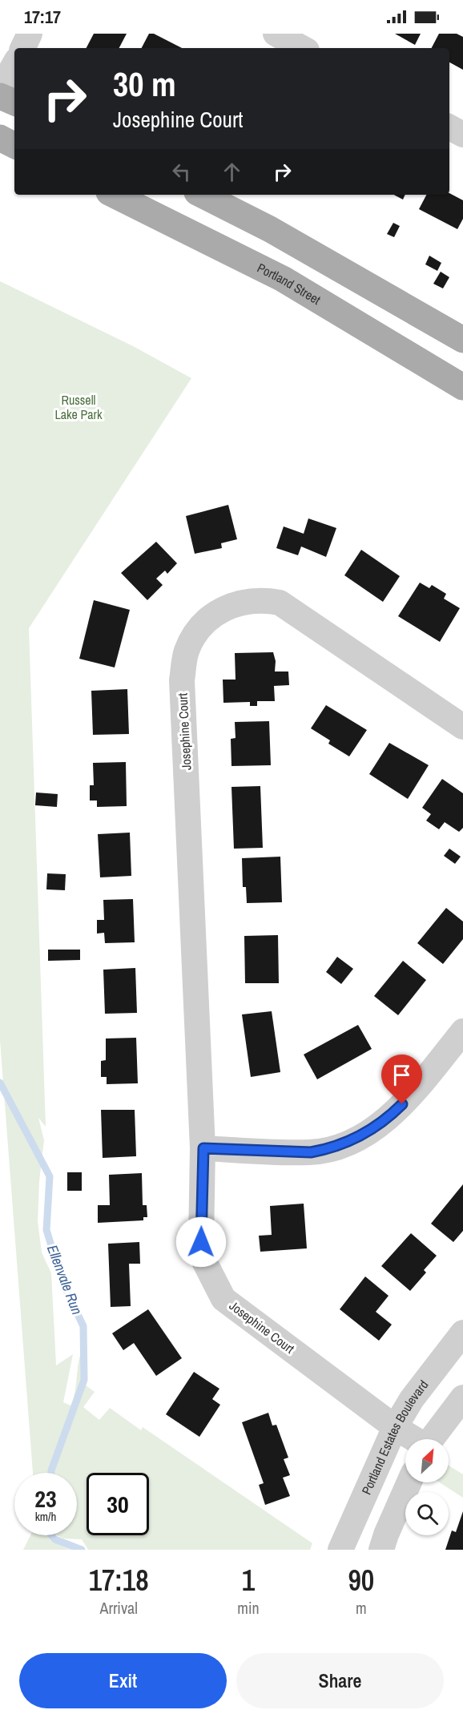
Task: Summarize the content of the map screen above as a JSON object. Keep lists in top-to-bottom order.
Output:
{
  "streets": {
    "main road": ["Portland Street"],
    "street": ["Josephine Court", "Portland Estates Boulevard"]
  },
  "crossings": [
    ["Josephine Court", "Portland Estates Boulevard"]
  ],
  "water": ["Ellenvale Run"],
  "parks": ["Russell Lake Park"],
  "north": "top right",
  "page": {
    "status": "17:17",
    "turn": ["30 m", "Josephine Court"],
    "speed": "23 km/h",
    "limit": "30",
    "eta": [
      "17:18",
      "Arrival",
      "1",
      "min",
      "90",
      "m"
    ],
    "buttons": ["Exit", "Share"]
  }
}
